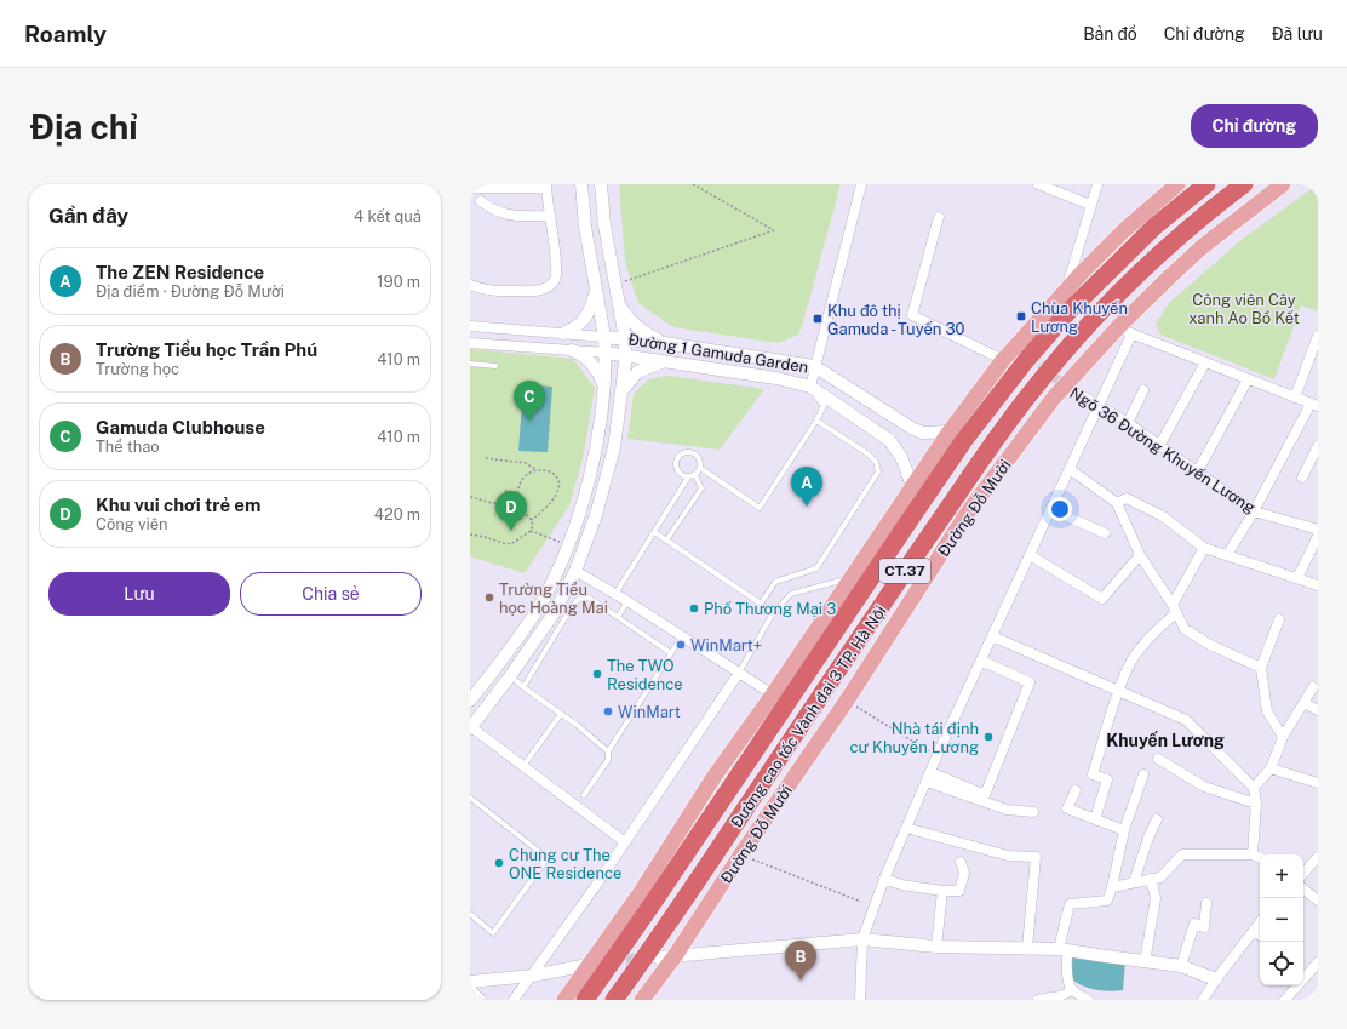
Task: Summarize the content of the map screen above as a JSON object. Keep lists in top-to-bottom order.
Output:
{
  "streets": {
    "highway": ["CT.37", "Đường cao tốc Vành đai 3 TP. Hà Nội"],
    "main road": ["Đường Đỗ Mười"],
    "street": ["Đường 1 Gamuda Garden", "Ngõ 36 Đường Khuyến Lương"]
  },
  "crossings": [
    ["Ngõ 36 Đường Khuyến Lương", "Đường Đỗ Mười"]
  ],
  "districts": ["Khuyến Lương"],
  "parks": ["Công viên Cây xanh Ao Bồ Kết"],
  "places": {
    "transit": ["Chùa Khuyến Lương", "Khu đô thị Gamuda - Tuyến 30"],
    "other": [
      "Trường Tiểu học Hoàng Mai",
      "Phố Thương Mại 3",
      "WinMart+",
      "The TWO Residence",
      "WinMart",
      "Nhà tái định cư Khuyến Lương",
      "Chung cư The ONE Residence"
    ]
  },
  "page": {
    "header": "Roamly",
    "nav": ["Bản đồ", "Chỉ đường", "Đã lưu"],
    "buttons": [
      "Chỉ đường",
      ["Lưu", "Chia sẻ"]
    ],
    "title": "Địa chỉ",
    "heading": ["Gần đây", "4 kết quả"],
    "list": [
      {
        "mark": "A",
        "name": "The ZEN Residence",
        "note": "Địa điểm · Đường Đỗ Mười",
        "value": "190 m"
      },
      {
        "mark": "B",
        "name": "Trường Tiểu học Trần Phú",
        "note": "Trường học",
        "value": "410 m"
      },
      {
        "mark": "C",
        "name": "Gamuda Clubhouse",
        "note": "Thể thao",
        "value": "410 m"
      },
      {
        "mark": "D",
        "name": "Khu vui chơi trẻ em",
        "note": "Công viên",
        "value": "420 m"
      }
    ],
    "pins": [
      "C",
      "A",
      "D",
      "B"
    ],
    "map_buttons": ["+", "−"]
  }
}
